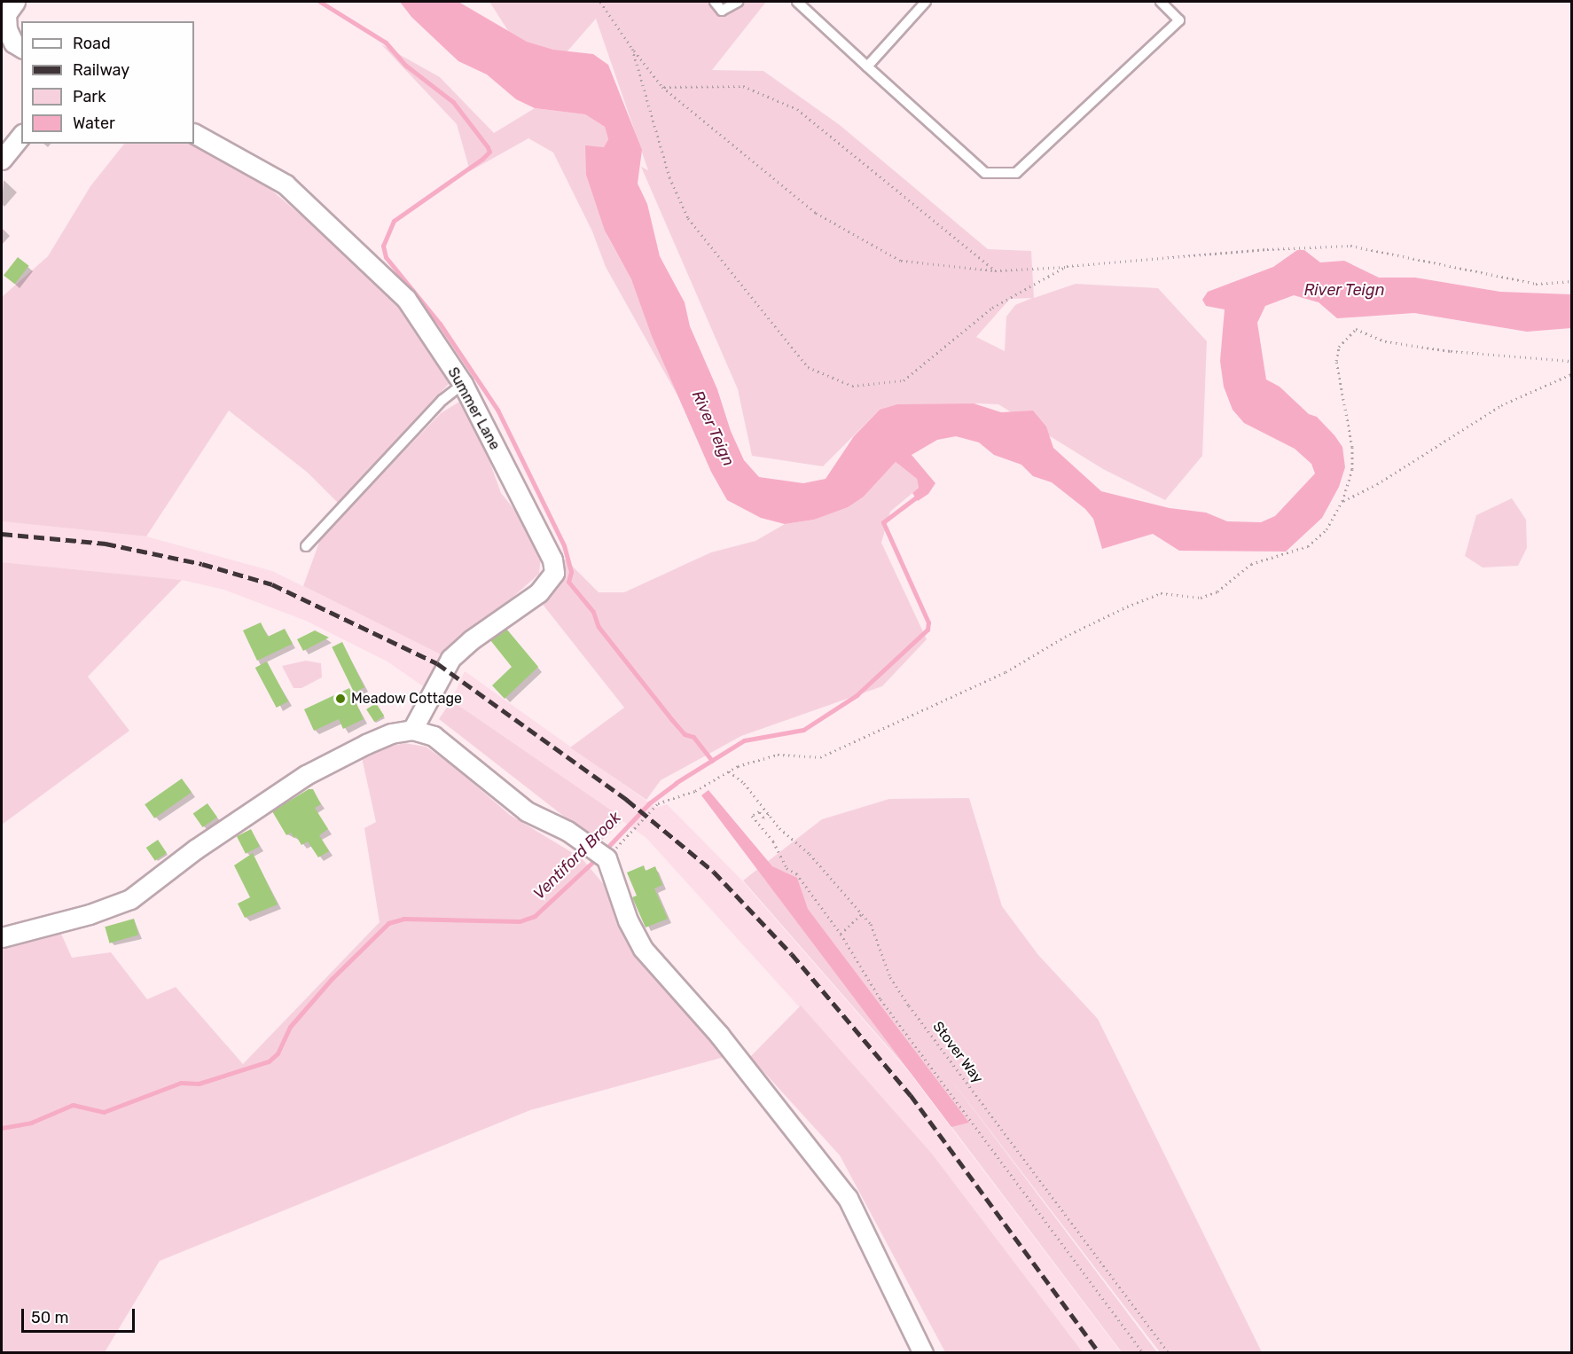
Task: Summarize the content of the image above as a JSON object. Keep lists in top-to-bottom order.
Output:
{
  "streets": {
    "street": ["Summer Lane"],
    "path": ["Stover Way"]
  },
  "water": ["River Teign", "Ventiford Brook"],
  "places": ["Meadow Cottage"],
  "legend": [
    "Road",
    "Railway",
    "Park",
    "Water"
  ],
  "scale_bar": "50 m"
}
